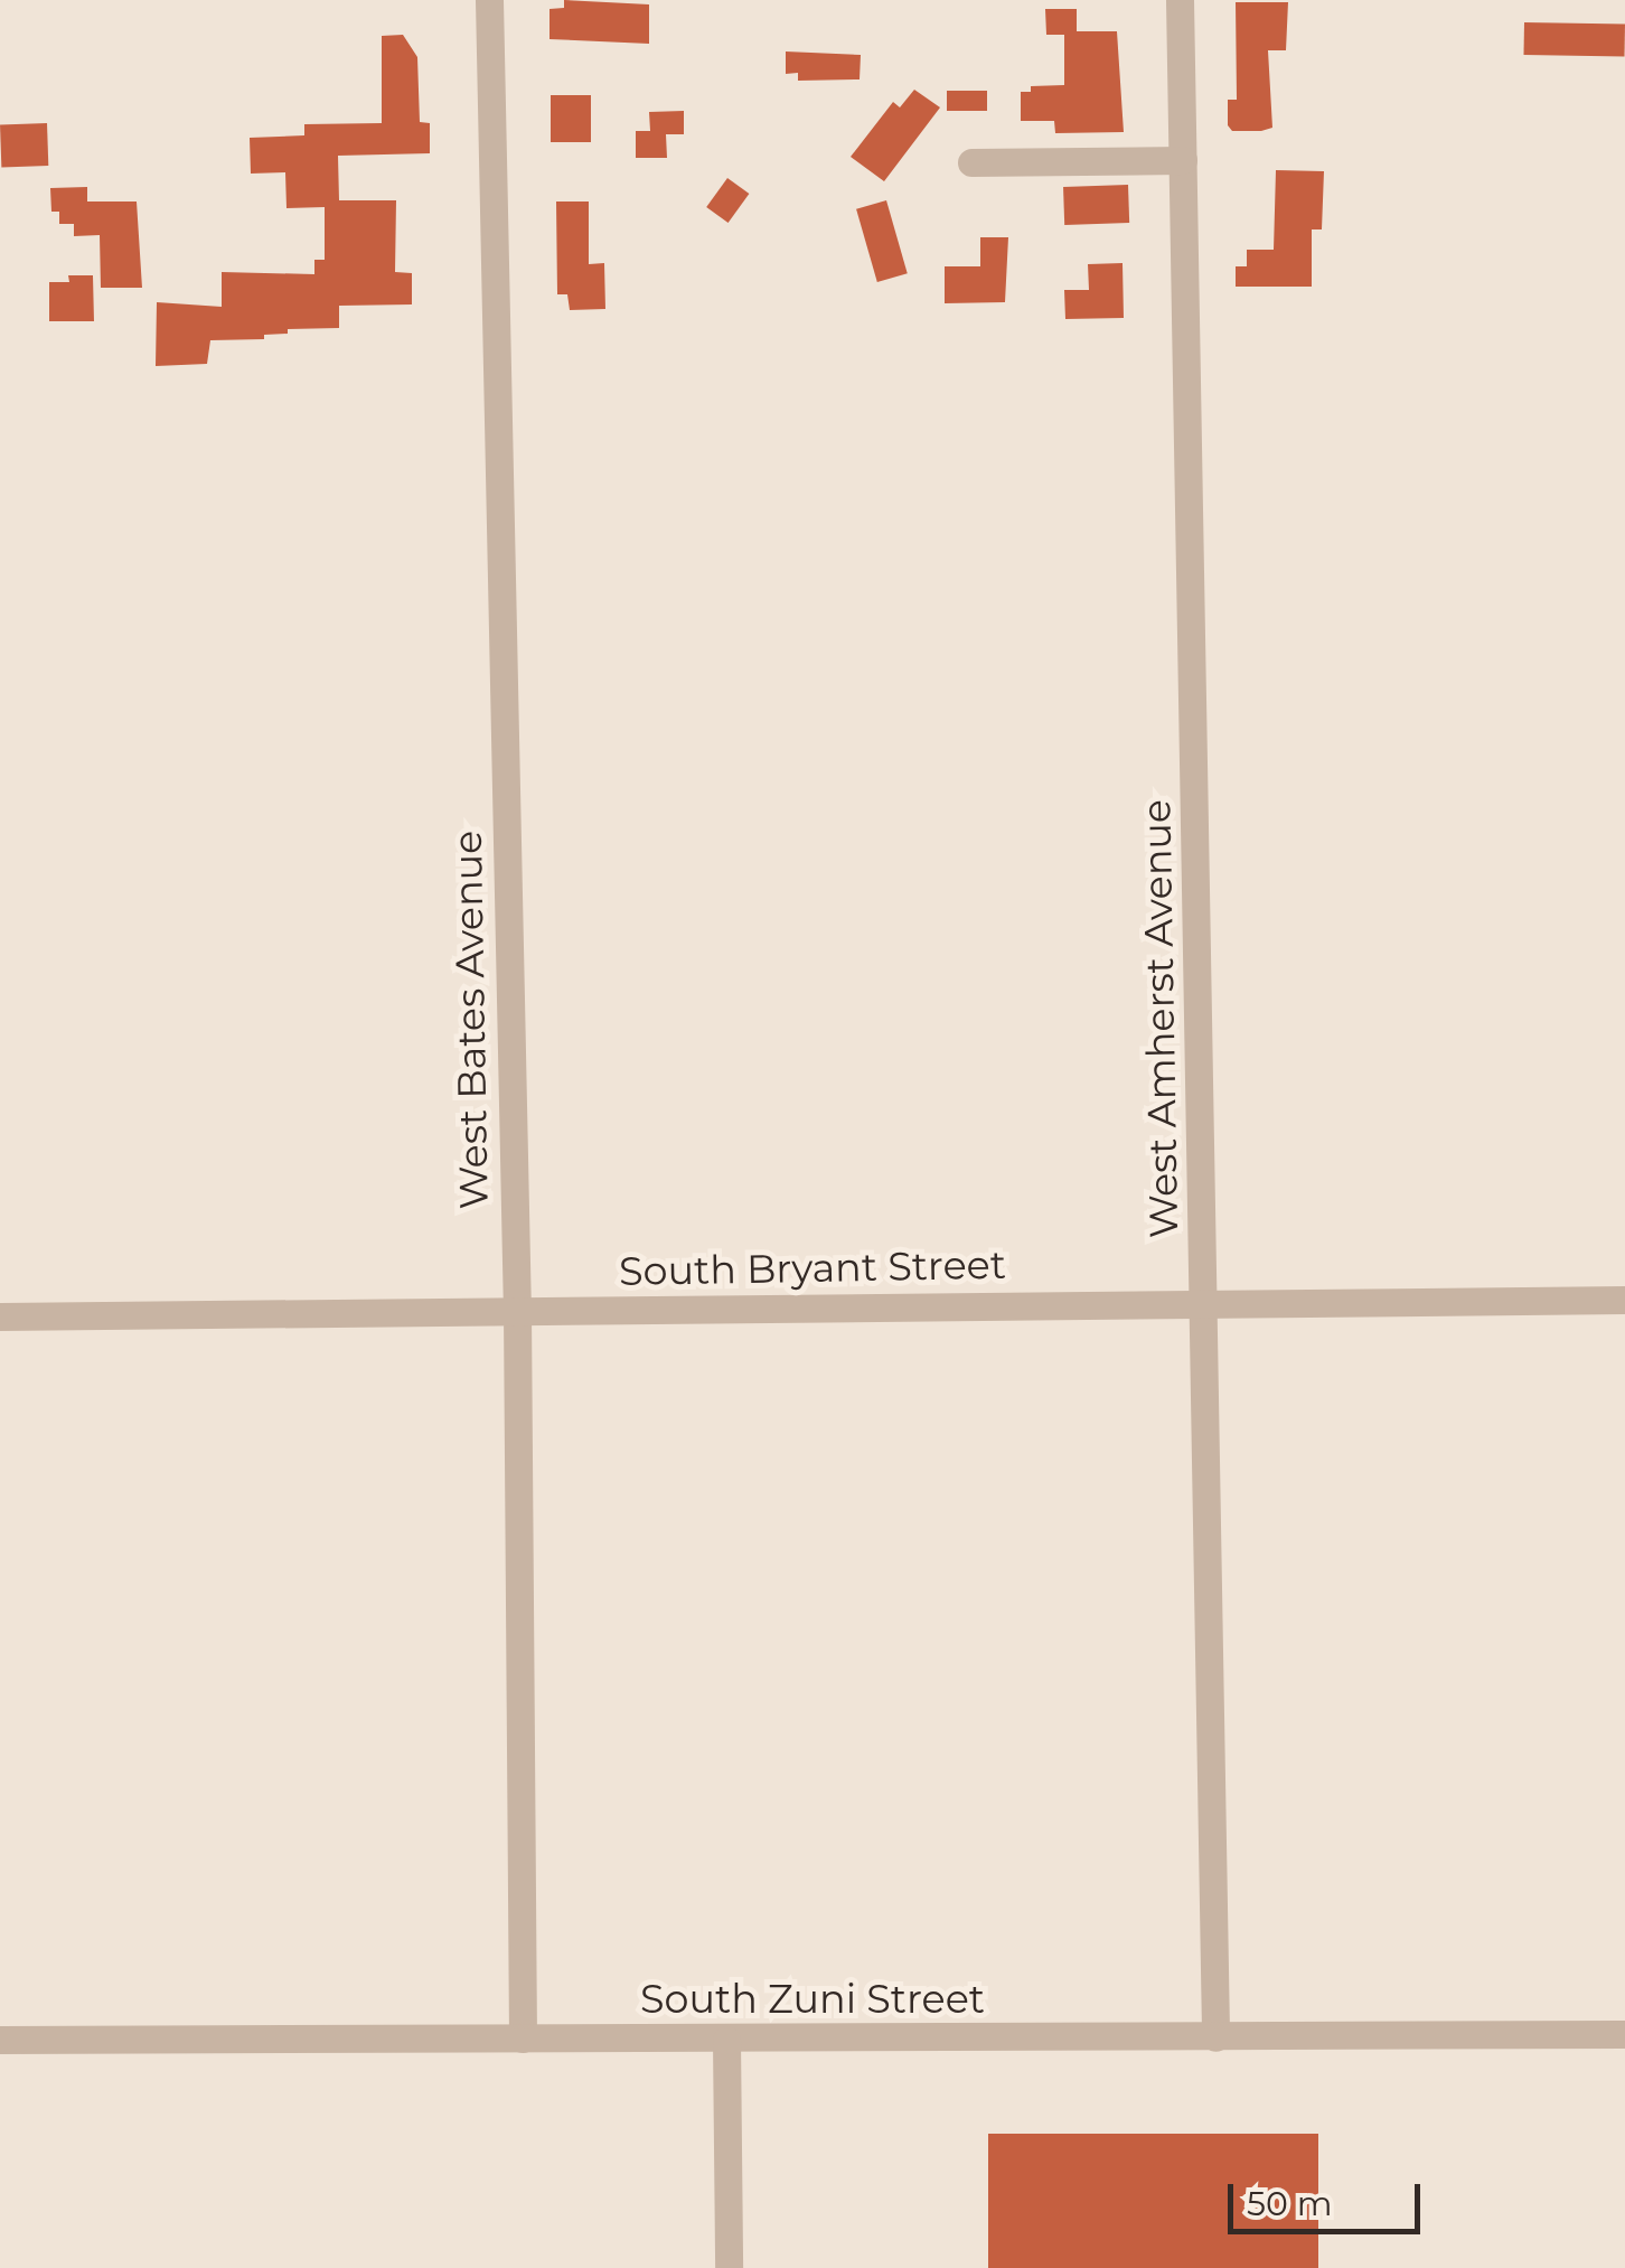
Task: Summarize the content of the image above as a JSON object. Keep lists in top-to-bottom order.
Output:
{
  "streets": {
    "street": [
      "West Amherst Avenue",
      "West Bates Avenue",
      "South Bryant Street",
      "South Zuni Street"
    ]
  },
  "crossings": [
    ["West Amherst Avenue", "South Bryant Street"],
    ["West Amherst Avenue", "South Zuni Street"],
    ["West Bates Avenue", "South Bryant Street"],
    ["West Bates Avenue", "South Zuni Street"]
  ],
  "scale_bar": "50 m"
}
